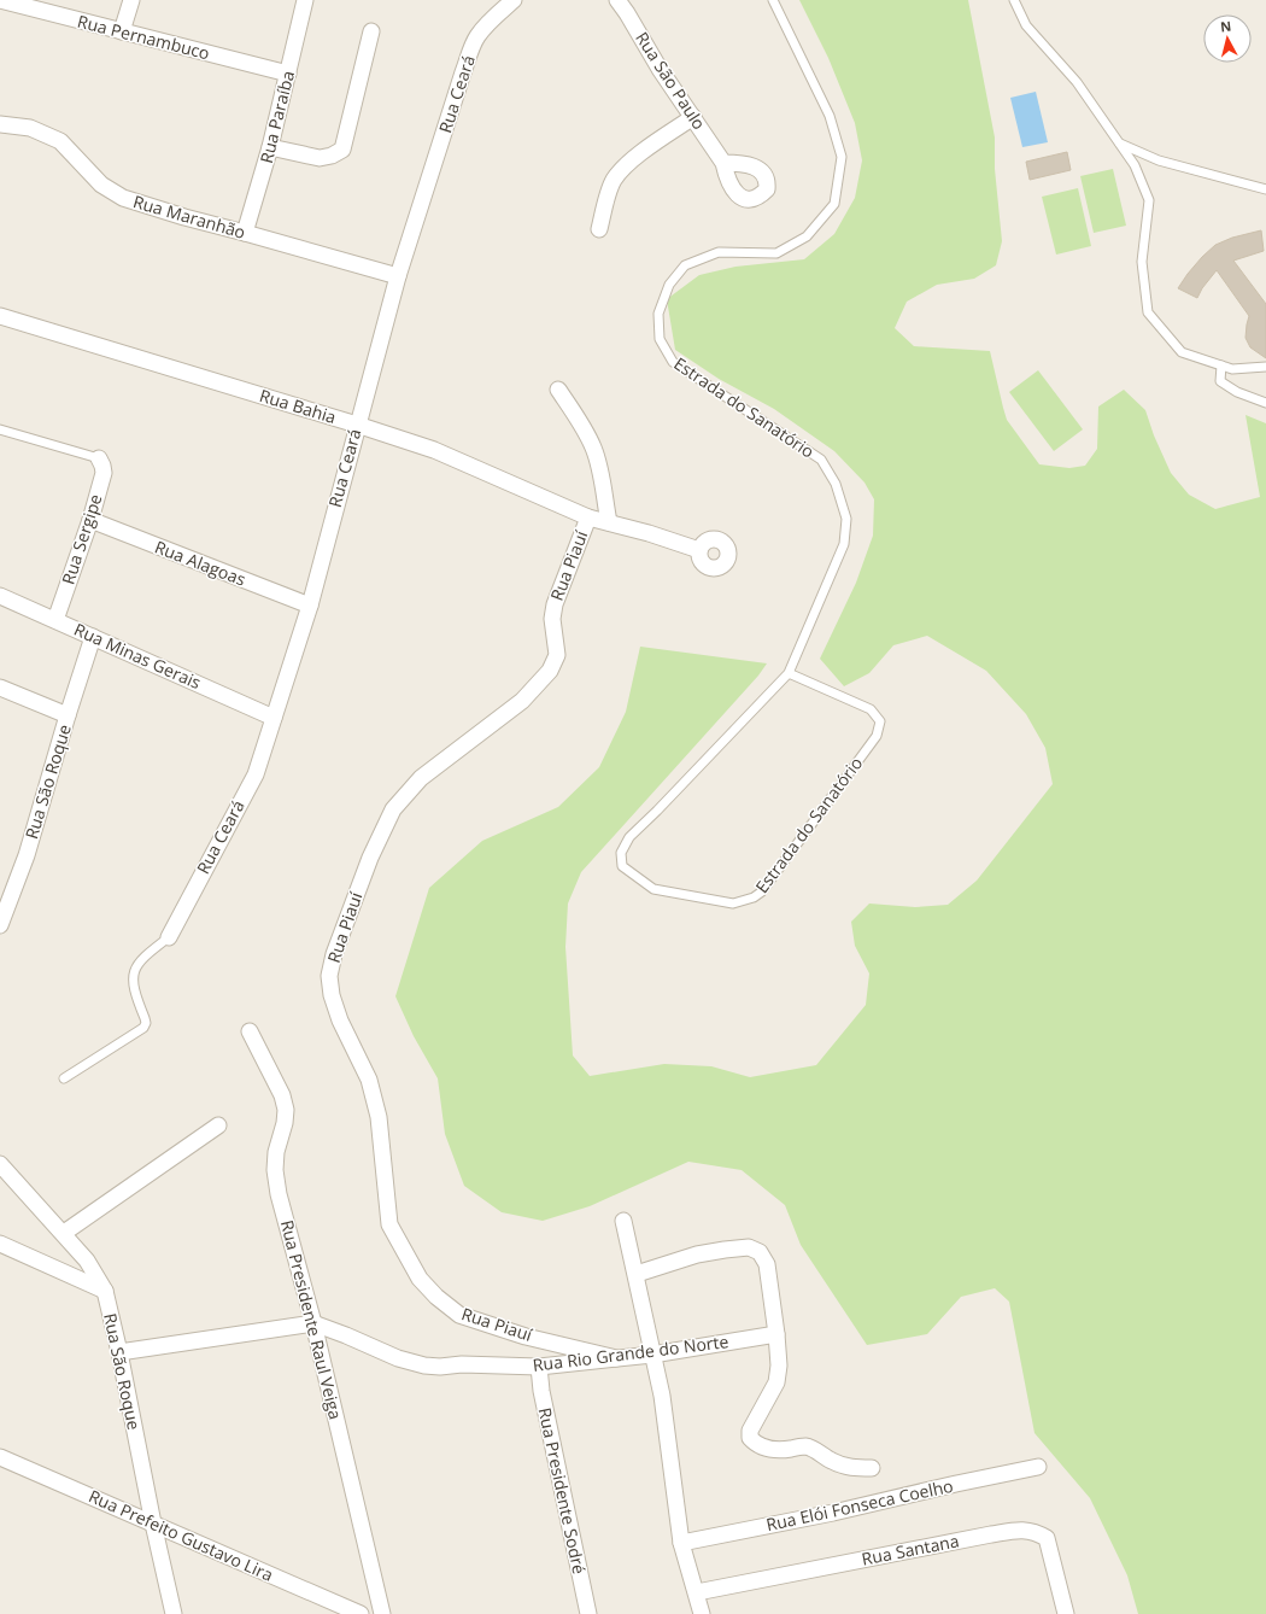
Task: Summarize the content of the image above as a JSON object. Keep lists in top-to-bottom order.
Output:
{
  "streets": {
    "street": [
      "Rua Pernambuco",
      "Rua São Paulo",
      "Rua Ceará",
      "Rua Paraíba",
      "Rua Maranhão",
      "Rua Bahia",
      "Rua Sergipe",
      "Rua Alagoas",
      "Rua Piauí",
      "Rua Minas Gerais",
      "Rua São Roque",
      "Rua Presidente Raul Veiga",
      "Rua Rio Grande do Norte",
      "Rua Presidente Sodré",
      "Rua Elói Fonseca Coelho",
      "Rua Prefeito Gustavo Lira",
      "Rua Santana"
    ],
    "lane": ["Estrada do Sanatório"]
  },
  "crossings": [
    ["Rua Pernambuco", "Rua Paraíba"],
    ["Rua Ceará", "Rua Maranhão"],
    ["Rua Ceará", "Rua Bahia"],
    ["Rua Ceará", "Rua Alagoas"],
    ["Rua Ceará", "Rua Minas Gerais"],
    ["Rua Paraíba", "Rua Maranhão"],
    ["Rua Bahia", "Rua Piauí"],
    ["Rua Sergipe", "Rua Alagoas"],
    ["Rua Sergipe", "Rua Minas Gerais"],
    ["Rua Piauí", "Rua Rio Grande do Norte"],
    ["Rua Minas Gerais", "Rua São Roque"],
    ["Rua São Roque", "Rua Rio Grande do Norte"],
    ["Rua São Roque", "Rua Prefeito Gustavo Lira"],
    ["Rua Presidente Raul Veiga", "Rua Rio Grande do Norte"],
    ["Rua Rio Grande do Norte", "Rua Presidente Sodré"]
  ],
  "north": "top"
}
